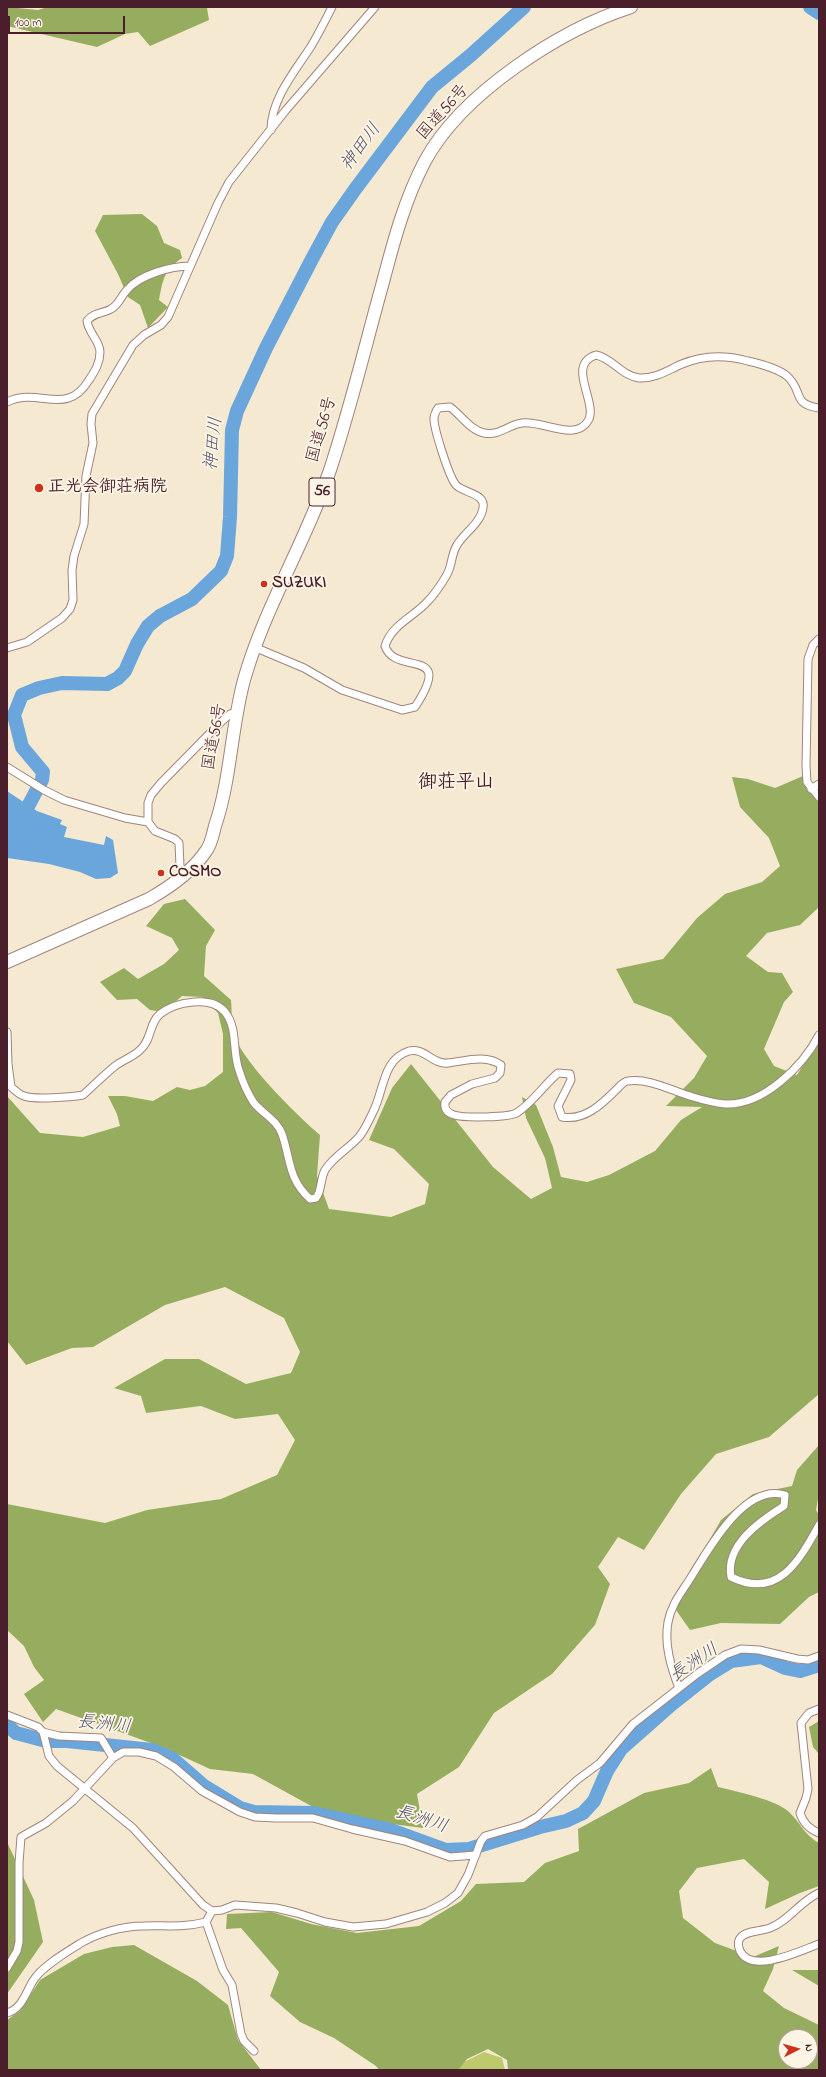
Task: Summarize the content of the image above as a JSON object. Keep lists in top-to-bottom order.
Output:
{
  "streets": {
    "highway": ["国道56号", "56"]
  },
  "districts": ["御荘平山"],
  "water": ["神田川", "長洲川"],
  "places": ["正光会御荘病院", "SUZUKI", "COSMO"],
  "scale_bar": "100 m",
  "north": "right"
}
